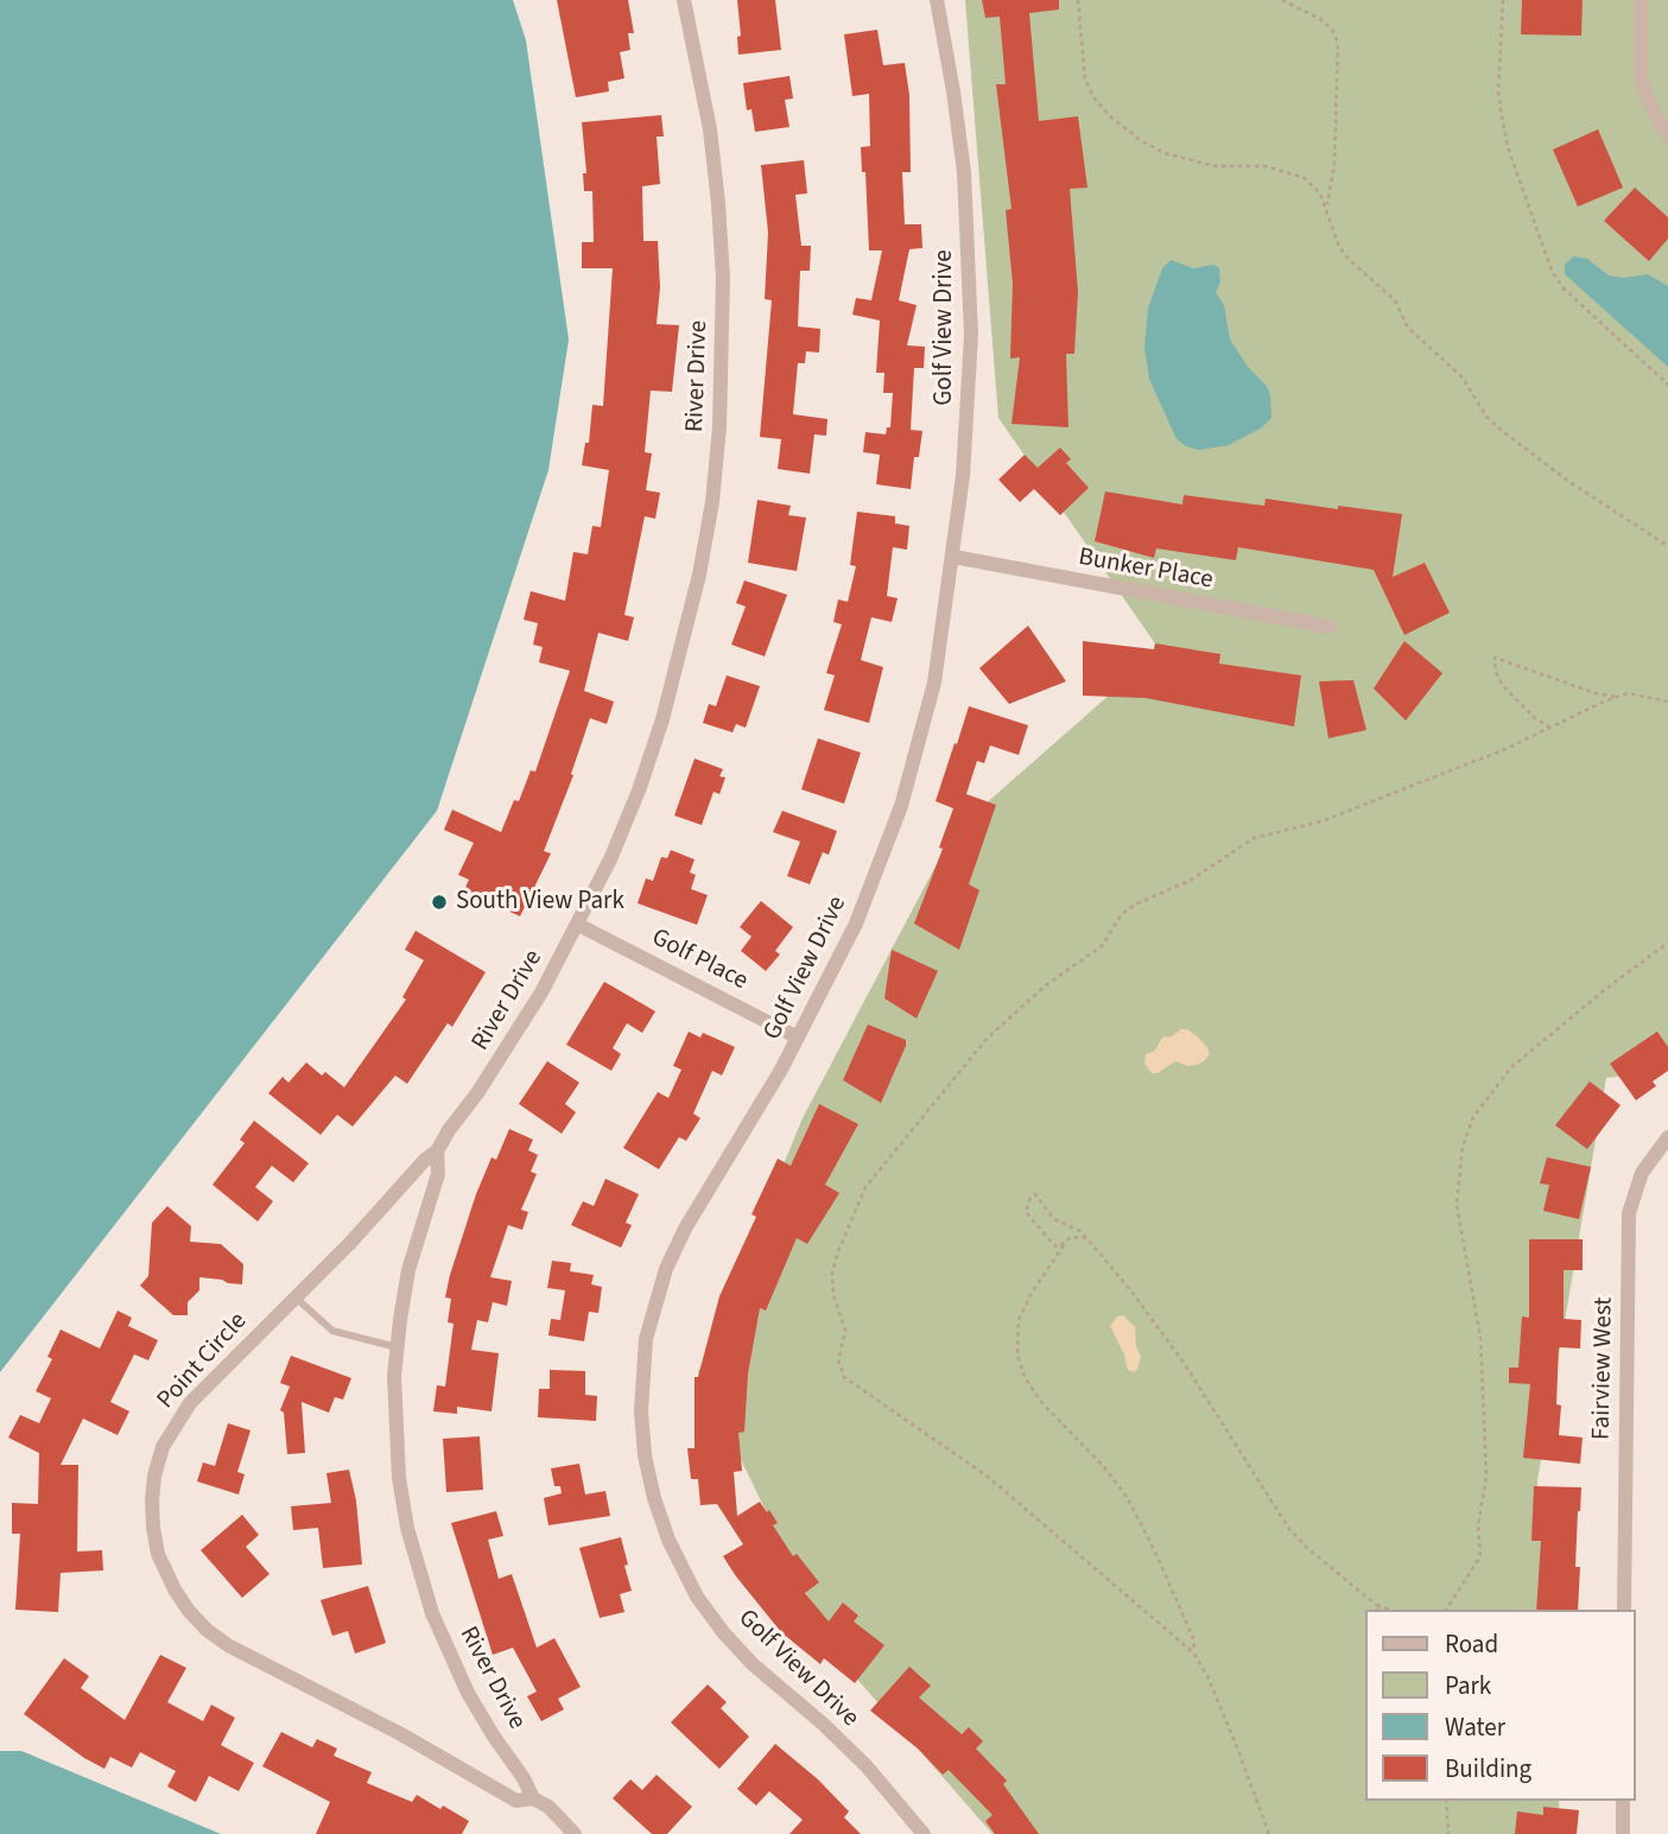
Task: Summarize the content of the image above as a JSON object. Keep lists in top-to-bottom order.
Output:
{
  "streets": {
    "street": [
      "Golf View Drive",
      "River Drive",
      "Bunker Place",
      "Golf Place",
      "Point Circle",
      "Fairview West"
    ]
  },
  "crossings": [
    ["Golf View Drive", "Bunker Place"],
    ["Golf View Drive", "Golf Place"],
    ["River Drive", "Golf Place"],
    ["River Drive", "Point Circle"]
  ],
  "places": ["South View Park"],
  "legend": [
    "Road",
    "Park",
    "Water",
    "Building"
  ]
}
